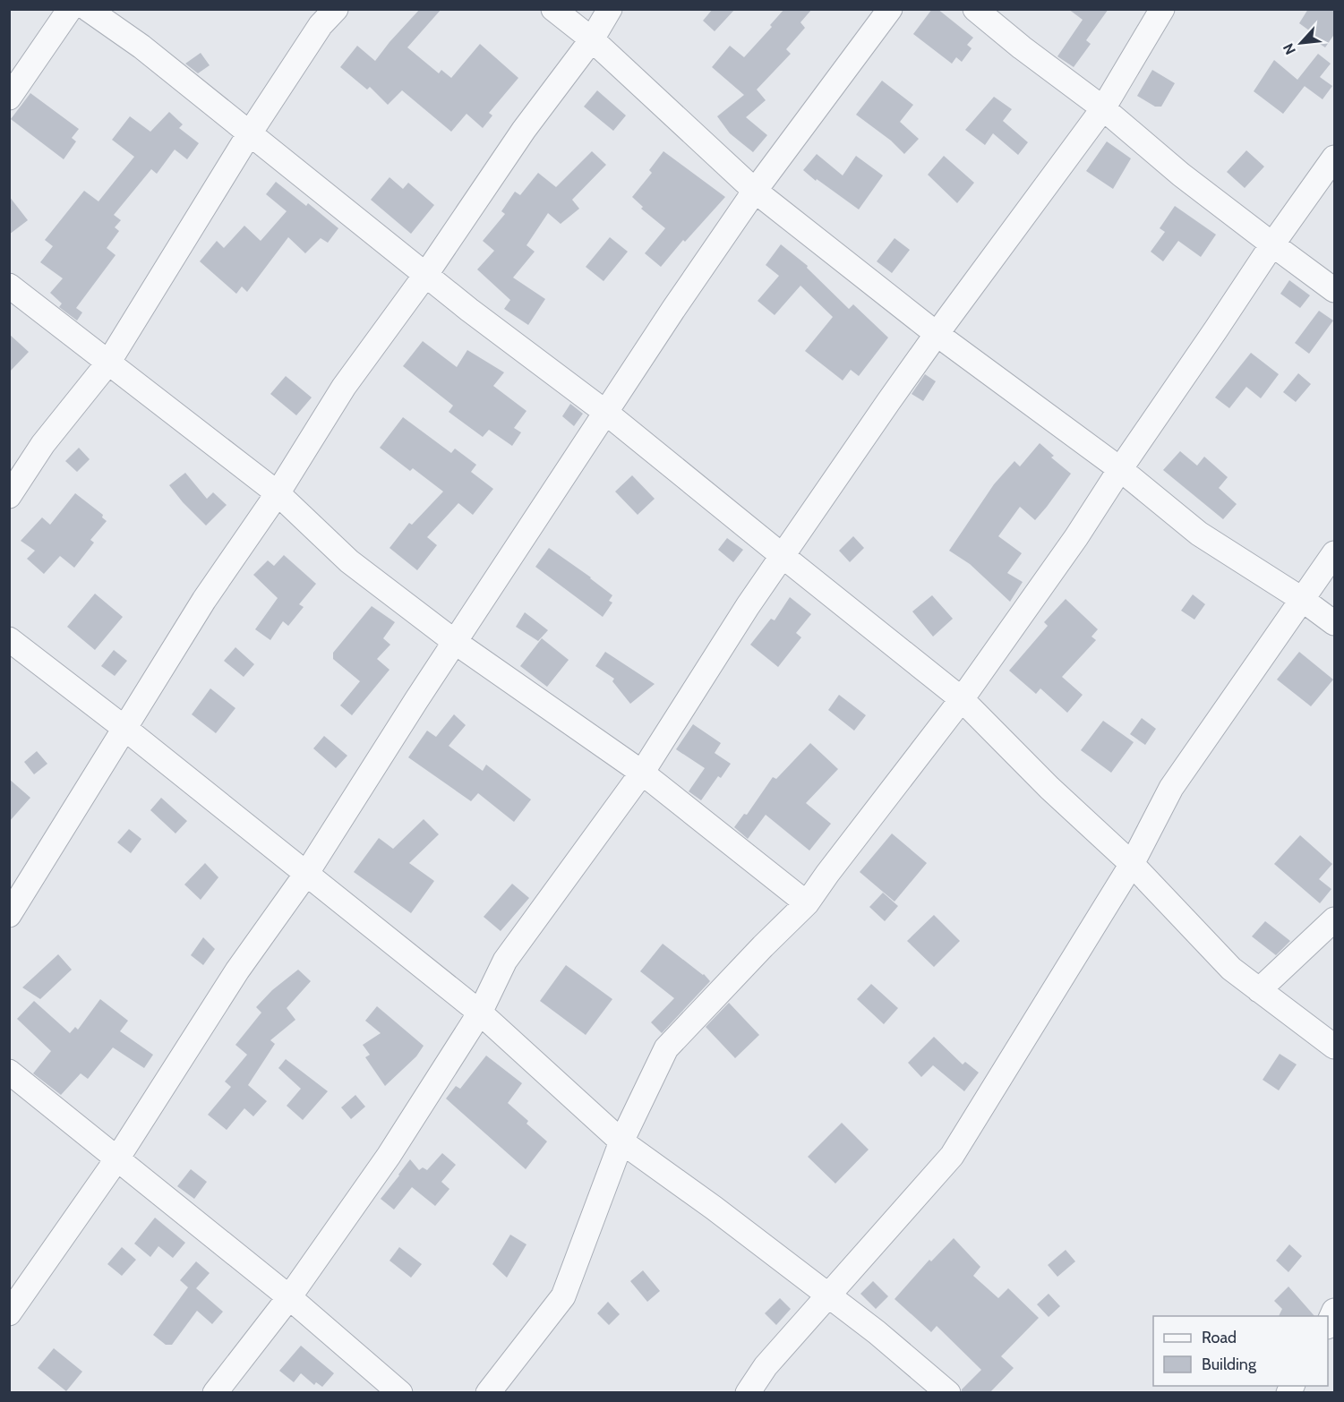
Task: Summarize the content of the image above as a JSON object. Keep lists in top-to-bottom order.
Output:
{
  "legend": ["Road", "Building"],
  "north": "bottom left"
}
